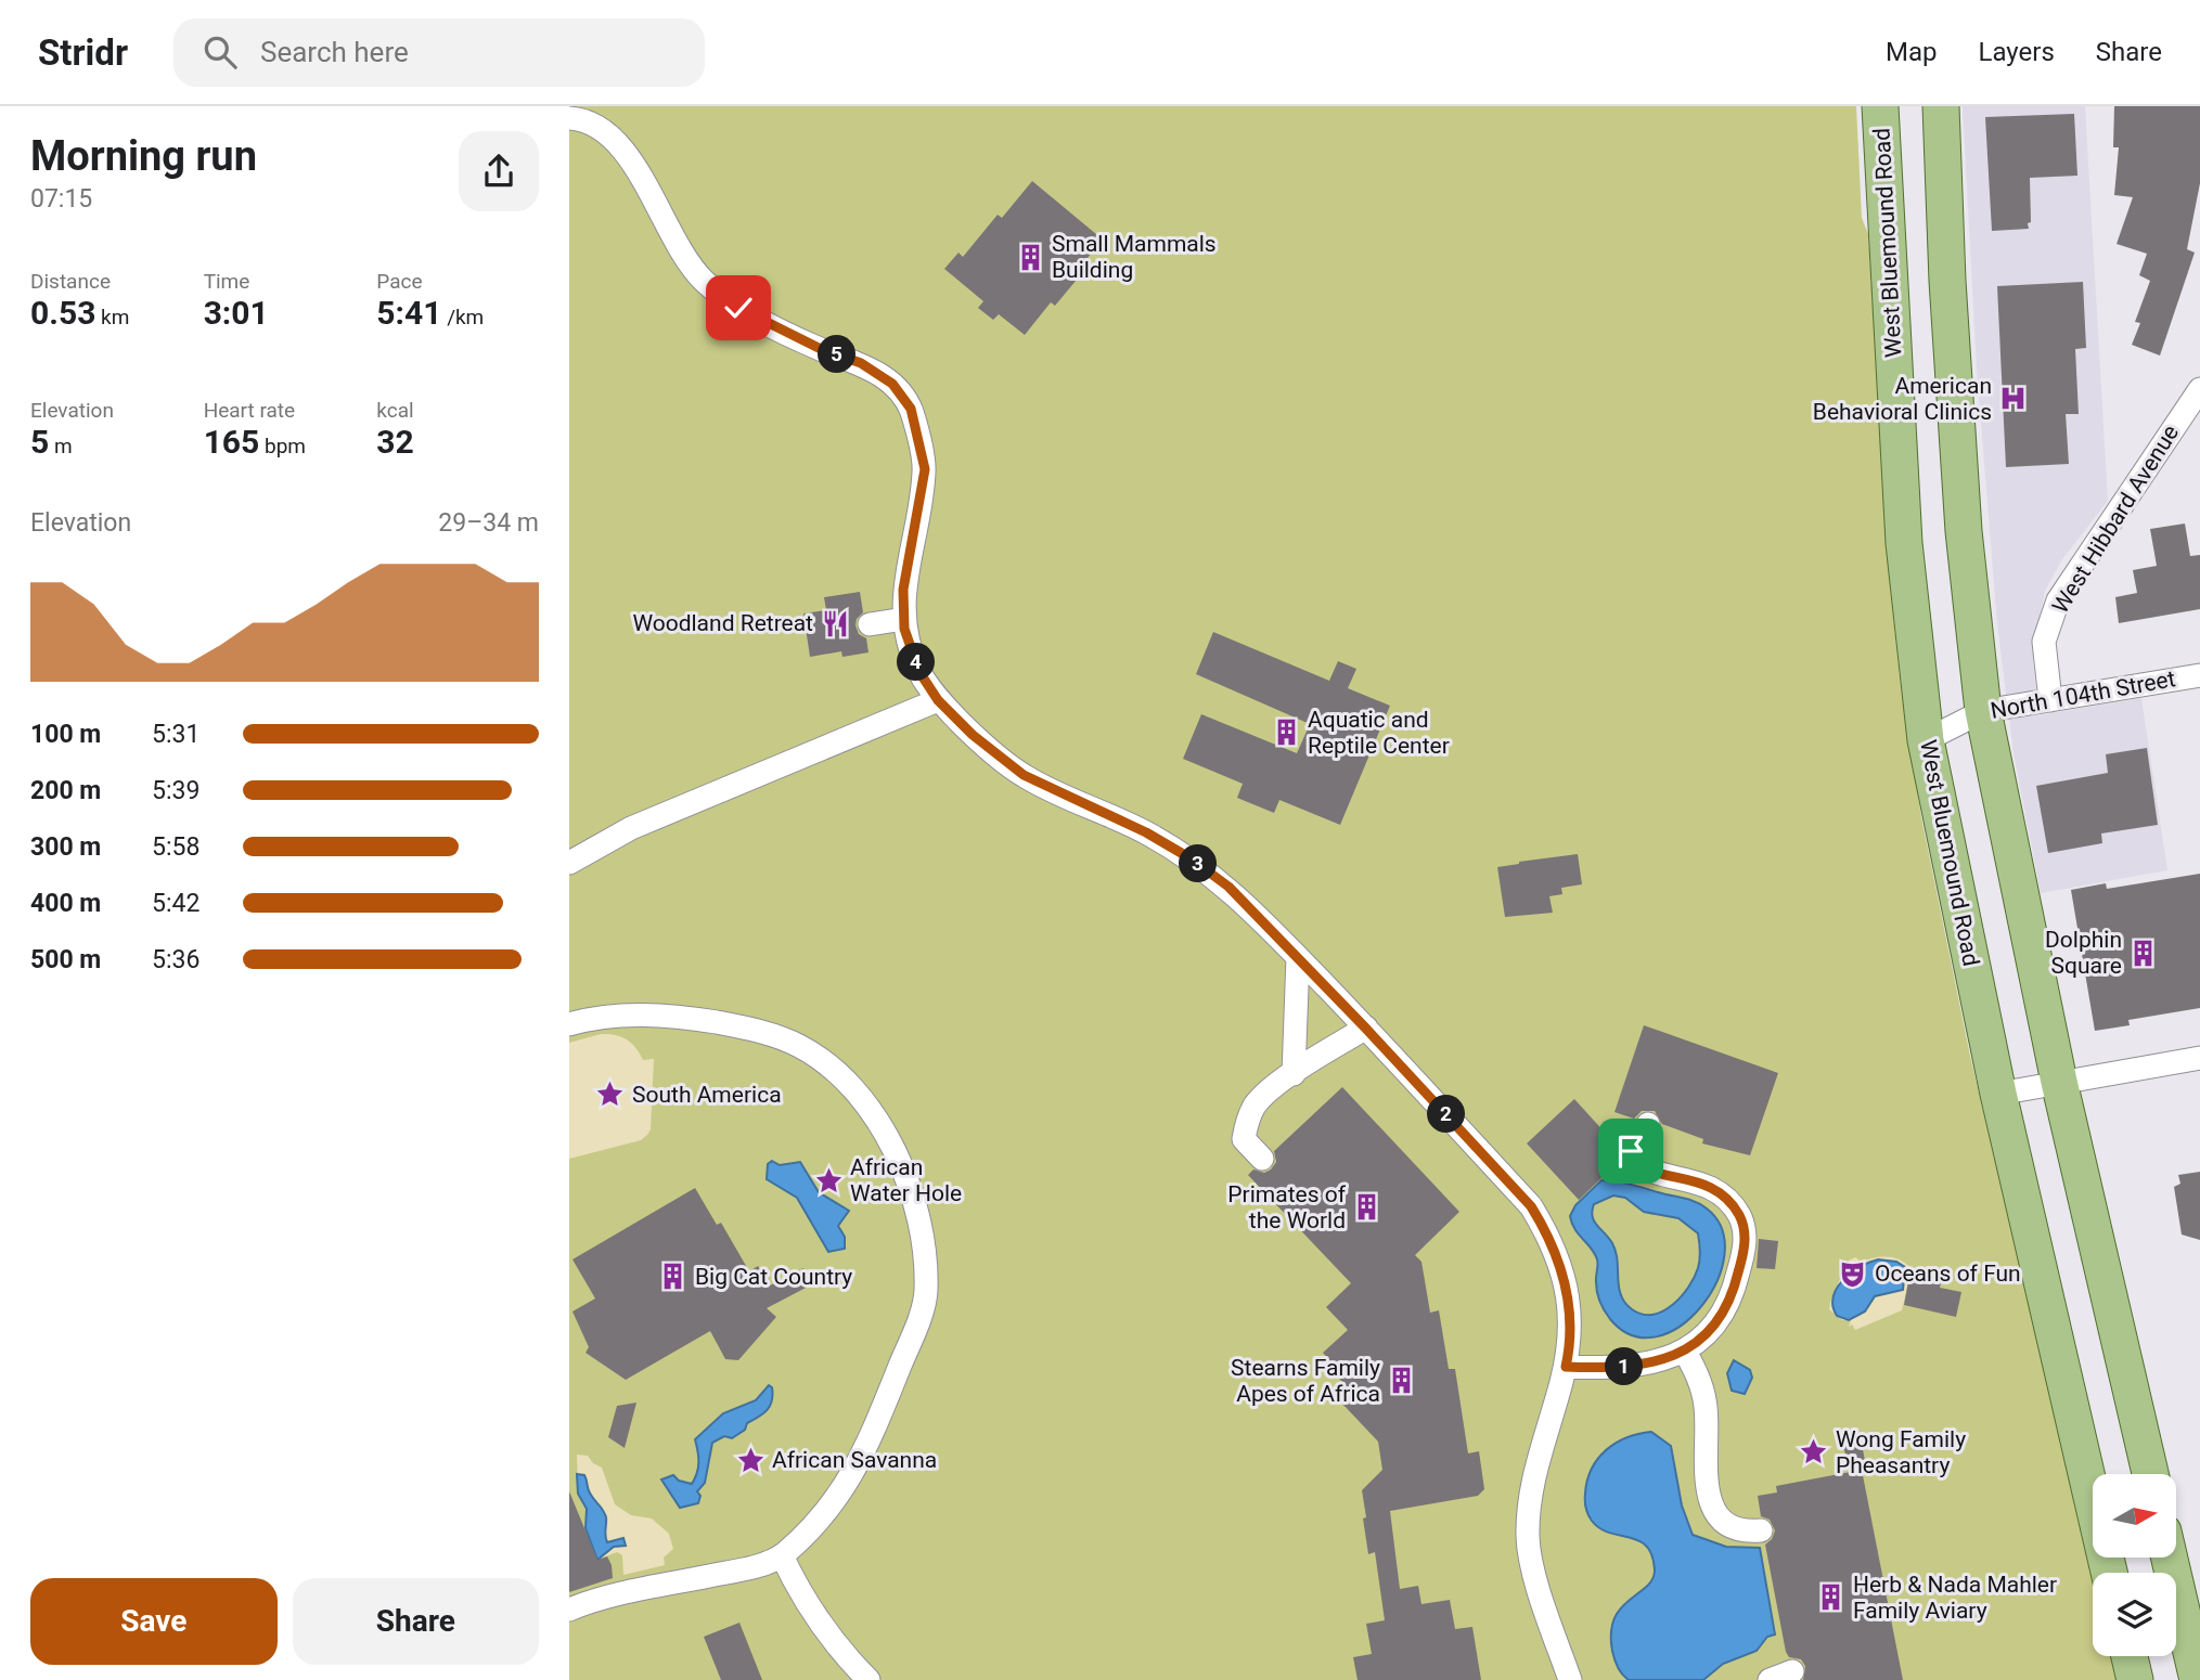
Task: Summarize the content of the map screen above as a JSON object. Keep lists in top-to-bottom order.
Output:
{
  "streets": {
    "main road": ["West Bluemound Road"],
    "street": ["West Hibbard Avenue", "North 104th Street"]
  },
  "crossings": [
    ["West Bluemound Road", "North 104th Street"],
    ["West Hibbard Avenue", "North 104th Street"]
  ],
  "places": {
    "building": [
      "Small Mammals Building",
      "Aquatic and Reptile Center",
      "Dolphin Square",
      "Primates of the World",
      "Big Cat Country",
      "Stearns Family Apes of Africa",
      "Herb & Nada Mahler Family Aviary"
    ],
    "hospital": ["American Behavioral Clinics"],
    "restaurant": ["Woodland Retreat"],
    "place": [
      "South America",
      "African Water Hole",
      "Wong Family Pheasantry",
      "African Savanna"
    ],
    "theatre": ["Oceans of Fun"]
  },
  "north": "right",
  "page": {
    "header": "Stridr",
    "search": "Search here",
    "nav": ["Map", "Layers", "Share"],
    "heading": ["Morning run", "07:15"],
    "stats": [
      ["Distance", "0.53 km"],
      ["Time", "3:01"],
      ["Pace", "5:41 /km"],
      ["Elevation", "5 m"],
      ["Heart rate", "165 bpm"],
      ["kcal", "32"]
    ],
    "pins": [
      "5",
      "4",
      "3",
      "2",
      "1"
    ],
    "chart": ["Elevation", "29–34 m"],
    "list": [
      {
        "name": "100 m",
        "note": "5:31"
      },
      {
        "name": "200 m",
        "note": "5:39"
      },
      {
        "name": "300 m",
        "note": "5:58"
      },
      {
        "name": "400 m",
        "note": "5:42"
      },
      {
        "name": "500 m",
        "note": "5:36"
      }
    ],
    "buttons": ["Save", "Share"]
  }
}
